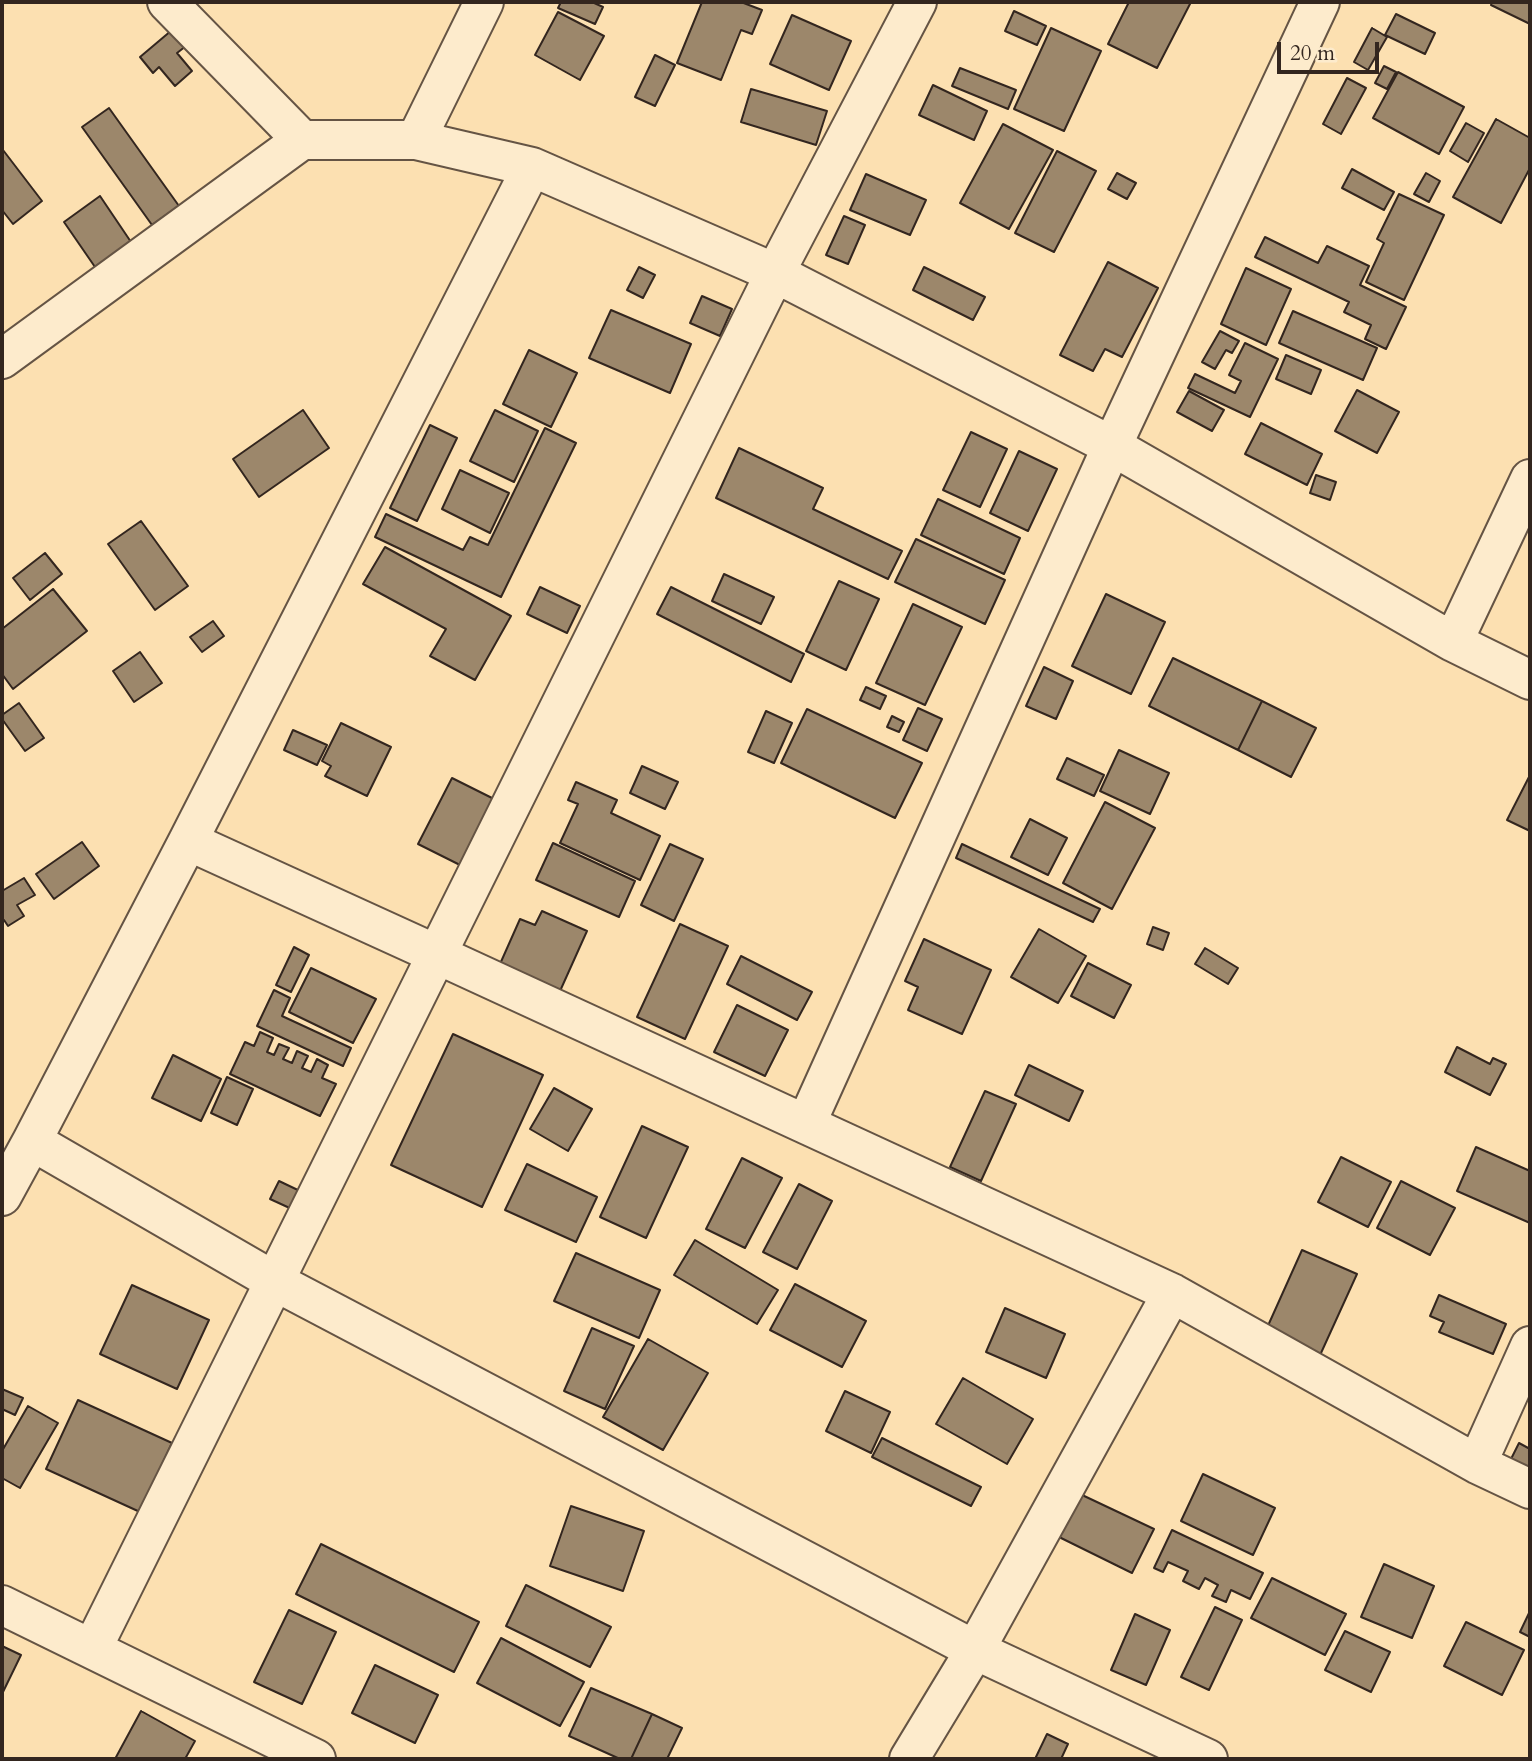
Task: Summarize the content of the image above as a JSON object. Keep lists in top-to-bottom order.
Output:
{
  "scale_bar": "20 m"
}
